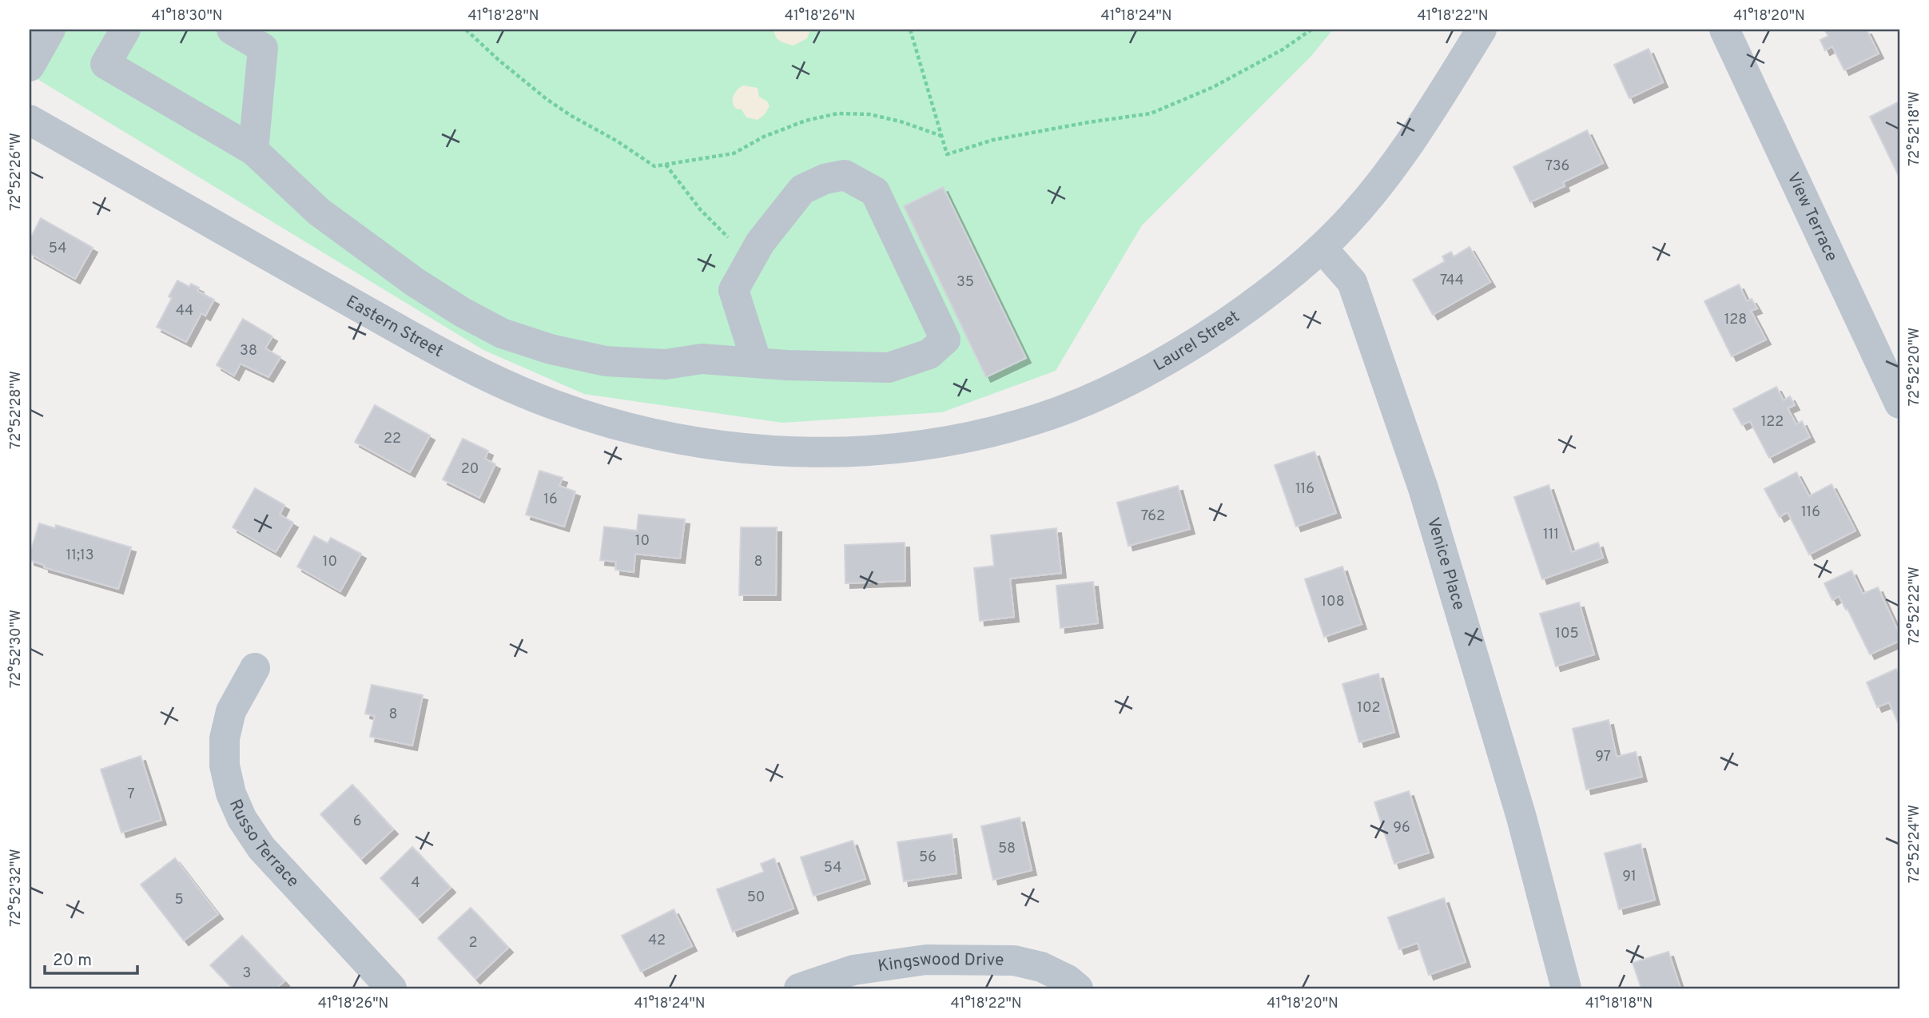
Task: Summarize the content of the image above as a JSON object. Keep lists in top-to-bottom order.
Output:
{
  "streets": {
    "street": [
      "View Terrace",
      "Eastern Street",
      "Laurel Street",
      "Venice Place",
      "Russo Terrace",
      "Kingswood Drive"
    ]
  },
  "crossings": [
    ["Eastern Street", "Laurel Street"],
    ["Laurel Street", "Venice Place"]
  ],
  "house_numbers": [
    "736",
    "54",
    "744",
    "35",
    "44",
    "128",
    "38",
    "122",
    "22",
    "20",
    "116",
    "16",
    "116",
    "762",
    "111",
    "10",
    "11;13",
    "10",
    "8",
    "108",
    "105",
    "102",
    "8",
    "97",
    "7",
    "6",
    "96",
    "58",
    "56",
    "54",
    "91",
    "4",
    "50",
    "5",
    "42",
    "2",
    "3"
  ],
  "scale_bar": "20 m",
  "coordinates": [
    "41°18'30\"N",
    "41°18'28\"N",
    "41°18'26\"N",
    "41°18'24\"N",
    "41°18'22\"N",
    "41°18'20\"N",
    "72°52'18\"W",
    "72°52'26\"W",
    "72°52'20\"W",
    "72°52'28\"W",
    "72°52'22\"W",
    "72°52'30\"W",
    "72°52'24\"W",
    "72°52'32\"W",
    "41°18'18\"N"
  ]
}
